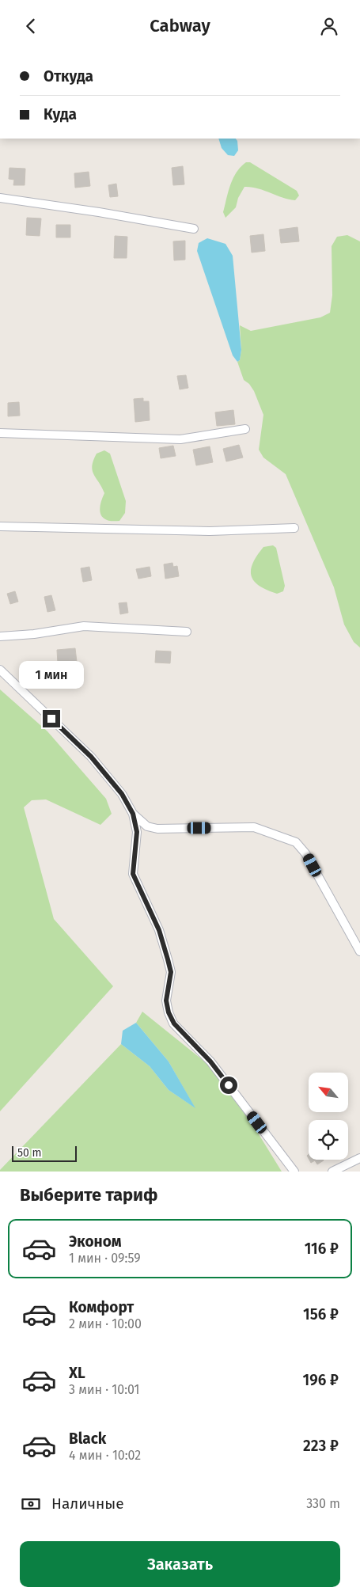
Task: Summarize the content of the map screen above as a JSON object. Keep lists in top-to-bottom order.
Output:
{
  "scale_bar": "50 m",
  "north": "top left",
  "page": {
    "header": "Cabway",
    "banner": ["Откуда", "Куда"],
    "bubble": "1 мин",
    "scale": "50 m",
    "heading": "Выберите тариф",
    "list": [
      {
        "name": "Эконом",
        "note": "1 мин · 09:59",
        "value": "116 ₽"
      },
      {
        "name": "Комфорт",
        "note": "2 мин · 10:00",
        "value": "156 ₽"
      },
      {
        "name": "XL",
        "note": "3 мин · 10:01",
        "value": "196 ₽"
      },
      {
        "name": "Black",
        "note": "4 мин · 10:02",
        "value": "223 ₽"
      }
    ],
    "pay": ["Наличные", "330 m"],
    "buttons": "Заказать"
  }
}
